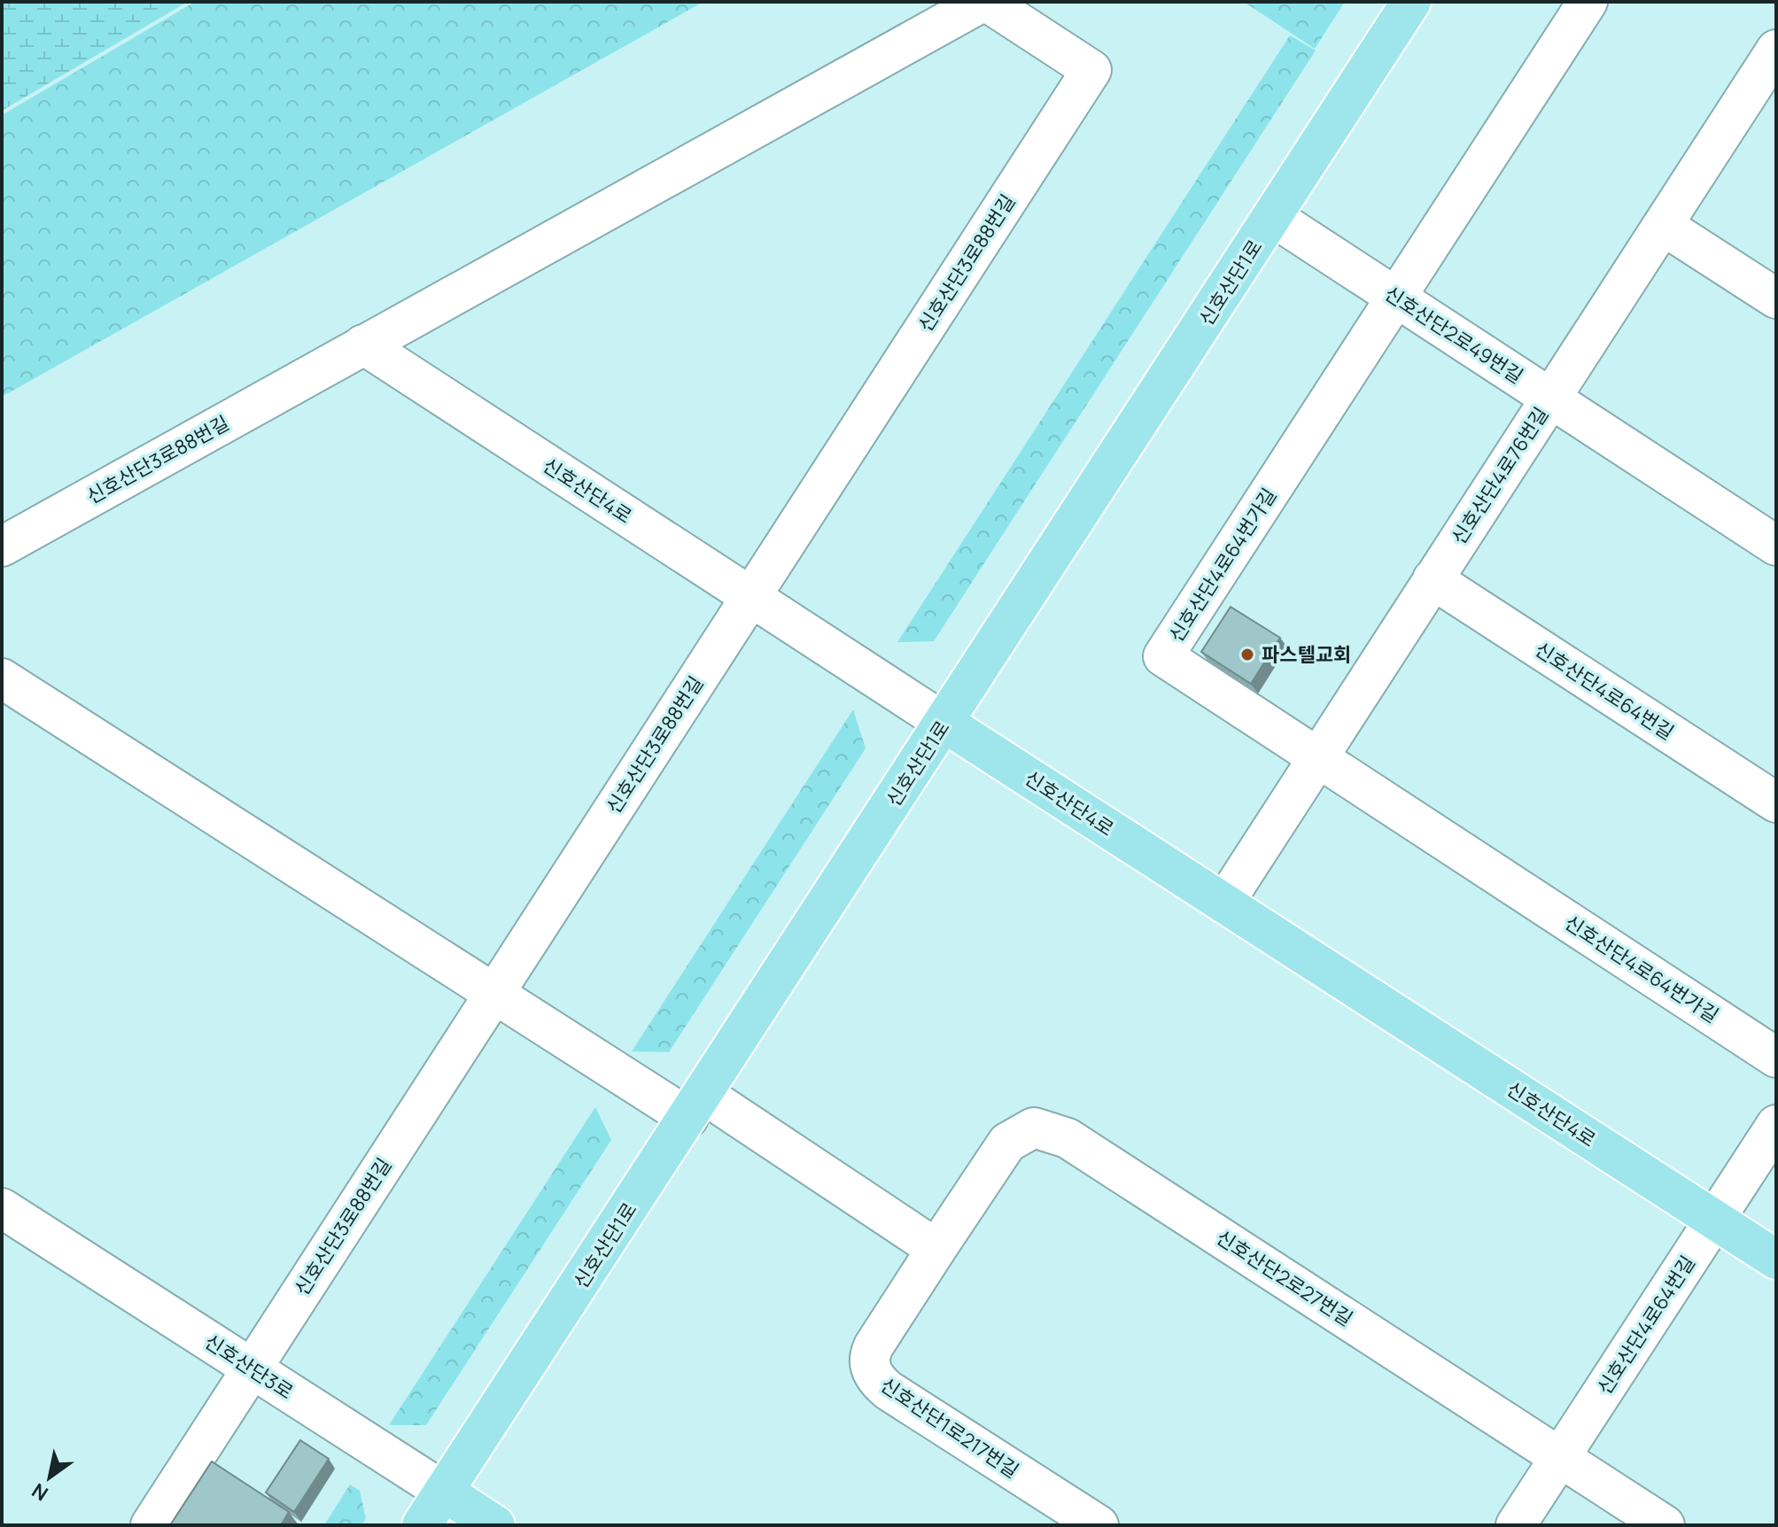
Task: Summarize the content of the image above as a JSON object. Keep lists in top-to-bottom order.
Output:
{
  "streets": {
    "main road": ["신호산단1로", "신호산단4로", "신호산단3로"],
    "street": [
      "신호산단3로88번길",
      "신호산단2로49번길",
      "신호산단4로76번길",
      "신호산단4로64번가길",
      "신호산단4로64번길",
      "신호산단2로27번길",
      "신호산단1로217번길"
    ]
  },
  "crossings": [
    ["신호산단3로88번길", "신호산단4로"],
    ["신호산단3로88번길", "신호산단3로"],
    ["신호산단1로", "신호산단2로49번길"],
    ["신호산단1로", "신호산단4로"],
    ["신호산단1로", "신호산단3로"],
    ["신호산단2로49번길", "신호산단4로76번길"],
    ["신호산단2로49번길", "신호산단4로64번가길"],
    ["신호산단4로76번길", "신호산단4로"],
    ["신호산단4로76번길", "신호산단4로64번가길"],
    ["신호산단4로76번길", "신호산단4로64번길"],
    ["신호산단4로", "신호산단4로64번길"],
    ["신호산단4로64번길", "신호산단2로27번길"],
    ["신호산단2로27번길", "신호산단1로217번길"]
  ],
  "places": ["파스텔교회"],
  "north": "bottom left"
}
